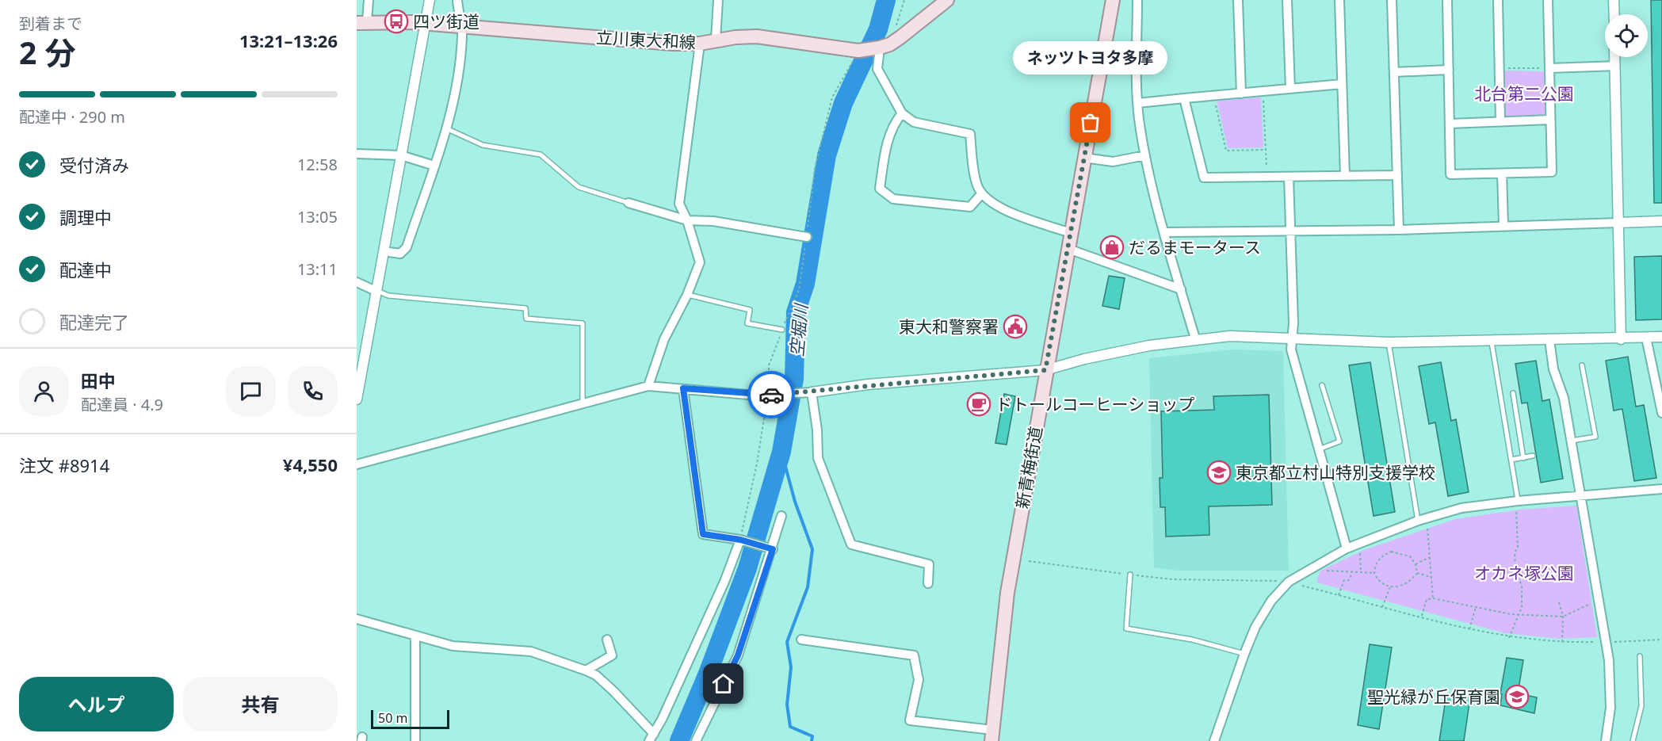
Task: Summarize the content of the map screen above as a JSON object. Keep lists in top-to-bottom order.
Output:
{
  "streets": {
    "main road": ["立川東大和線", "新青梅街道"]
  },
  "water": ["空堀川"],
  "parks": ["北台第二公園", "オカネ塚公園"],
  "places": {
    "bus stop": ["四ツ街道"],
    "other": ["ネッツトヨタ多摩"],
    "shop": ["だるまモータース"],
    "public building": ["東大和警察署"],
    "cafe": ["ドトールコーヒーショップ"],
    "school or university": ["東京都立村山特別支援学校", "聖光緑が丘保育園"]
  },
  "scale_bar": "50 m",
  "page": {
    "heading": ["2 分", "到着まで", "13:21–13:26"],
    "panel": [
      "田中",
      "配達員 · 4.9",
      "注文 #8914",
      "¥4,550"
    ],
    "bubble": "ネッツトヨタ多摩",
    "bar": "配達中 · 290 m",
    "list": [
      ["受付済み", "12:58"],
      ["調理中", "13:05"],
      ["配達中", "13:11"],
      "配達完了"
    ],
    "buttons": ["ヘルプ", "共有"],
    "scale": "50 m"
  }
}
